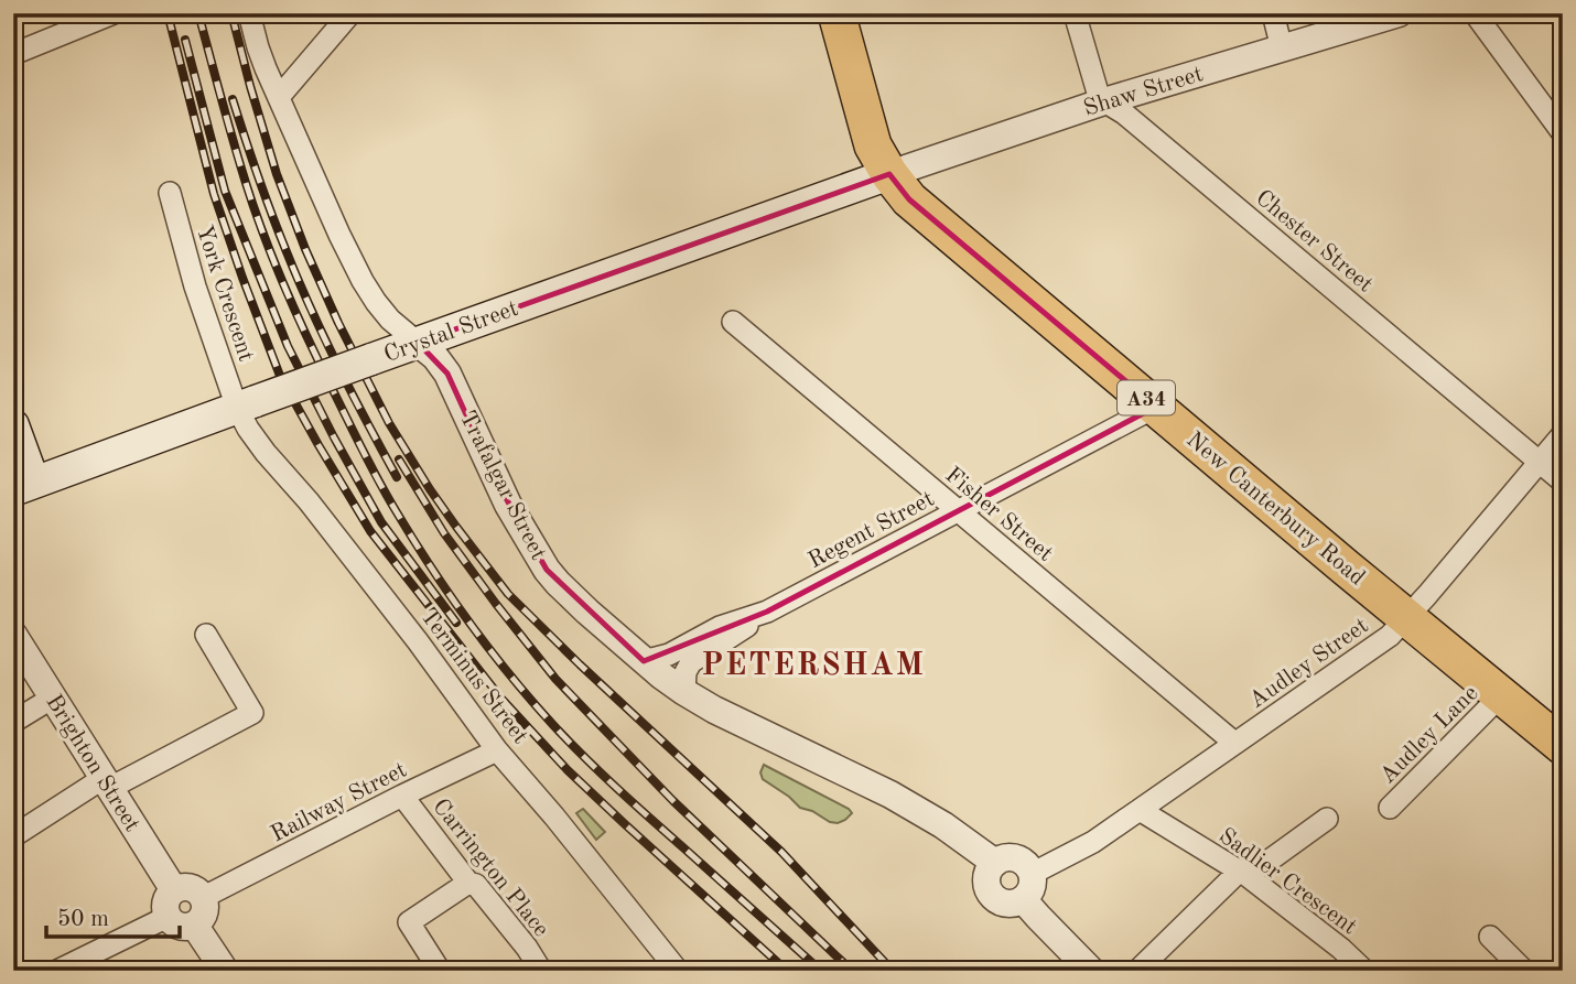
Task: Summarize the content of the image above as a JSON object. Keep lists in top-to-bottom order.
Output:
{
  "streets": {
    "highway": ["A34", "New Canterbury Road"],
    "main road": ["Crystal Street"],
    "street": [
      "Shaw Street",
      "Chester Street",
      "York Crescent",
      "Trafalgar Street",
      "Fisher Street",
      "Regent Street",
      "Audley Street",
      "Terminus Street",
      "Audley Lane",
      "Brighton Street",
      "Railway Street",
      "Carrington Place",
      "Sadlier Crescent"
    ]
  },
  "crossings": [
    ["Shaw Street", "Chester Street"],
    ["Shaw Street", "Crystal Street"],
    ["Shaw Street", "A34"],
    ["Shaw Street", "New Canterbury Road"],
    ["Chester Street", "Audley Street"],
    ["York Crescent", "Crystal Street"],
    ["York Crescent", "Terminus Street"],
    ["Crystal Street", "A34"],
    ["Crystal Street", "Trafalgar Street"],
    ["Crystal Street", "New Canterbury Road"],
    ["Crystal Street", "Terminus Street"],
    ["A34", "New Canterbury Road"],
    ["Trafalgar Street", "Regent Street"],
    ["Trafalgar Street", "Audley Street"],
    ["New Canterbury Road", "Regent Street"],
    ["New Canterbury Road", "Audley Street"],
    ["New Canterbury Road", "Audley Lane"],
    ["Fisher Street", "Regent Street"],
    ["Fisher Street", "Audley Street"],
    ["Audley Street", "Sadlier Crescent"],
    ["Terminus Street", "Railway Street"],
    ["Brighton Street", "Railway Street"],
    ["Railway Street", "Carrington Place"]
  ],
  "districts": ["PETERSHAM"],
  "scale_bar": "50 m"
}
